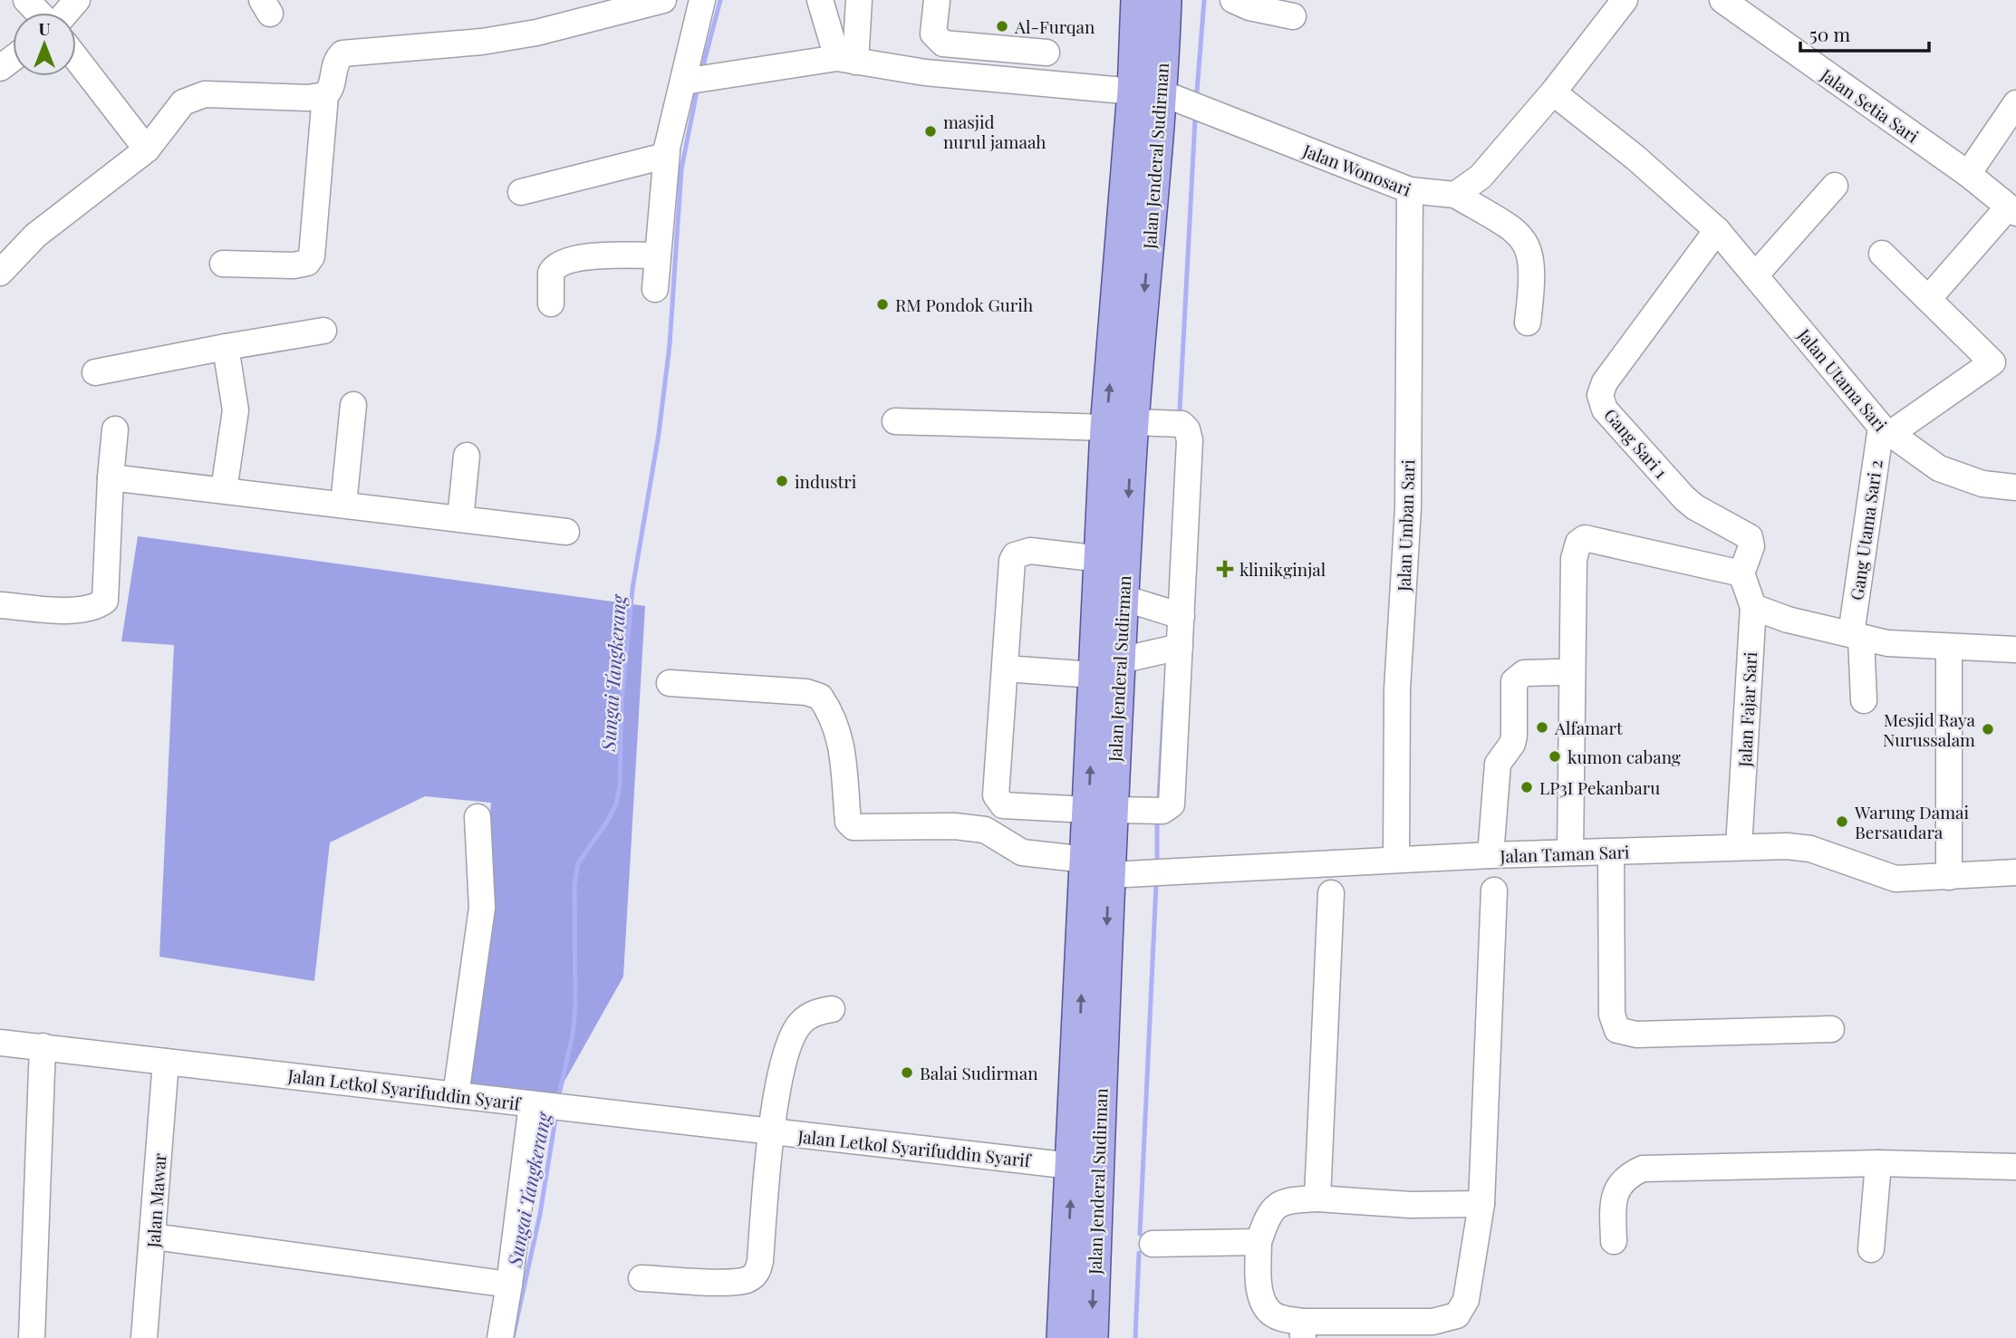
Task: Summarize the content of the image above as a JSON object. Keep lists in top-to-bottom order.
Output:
{
  "streets": {
    "main road": ["Jalan Jenderal Sudirman"],
    "street": [
      "Jalan Setia Sari",
      "Jalan Wonosari",
      "Jalan Utama Sari",
      "Gang Sari 1",
      "Jalan Umban Sari",
      "Gang Utama Sari 2",
      "Jalan Fajar Sari",
      "Jalan Taman Sari",
      "Jalan Letkol Syarifuddin Syarif",
      "Jalan Mawar"
    ]
  },
  "crossings": [
    ["Jalan Jenderal Sudirman", "Jalan Wonosari"],
    ["Jalan Jenderal Sudirman", "Jalan Taman Sari"],
    ["Jalan Jenderal Sudirman", "Jalan Letkol Syarifuddin Syarif"],
    ["Jalan Wonosari", "Jalan Umban Sari"],
    ["Jalan Utama Sari", "Gang Sari 1"],
    ["Jalan Utama Sari", "Gang Utama Sari 2"],
    ["Gang Sari 1", "Jalan Fajar Sari"],
    ["Jalan Umban Sari", "Jalan Taman Sari"],
    ["Jalan Fajar Sari", "Jalan Taman Sari"],
    ["Jalan Letkol Syarifuddin Syarif", "Jalan Mawar"]
  ],
  "water": ["Sungai Tangkerang"],
  "places": {
    "other": [
      "Al-Furqan",
      "masjid nurul jamaah",
      "RM Pondok Gurih",
      "industri",
      "Alfamart",
      "Mesjid Raya Nurussalam",
      "kumon cabang",
      "LP3I Pekanbaru",
      "Warung Damai Bersaudara",
      "Balai Sudirman"
    ],
    "health": ["klinikginjal"]
  },
  "scale_bar": "50 m",
  "north": "top"
}
